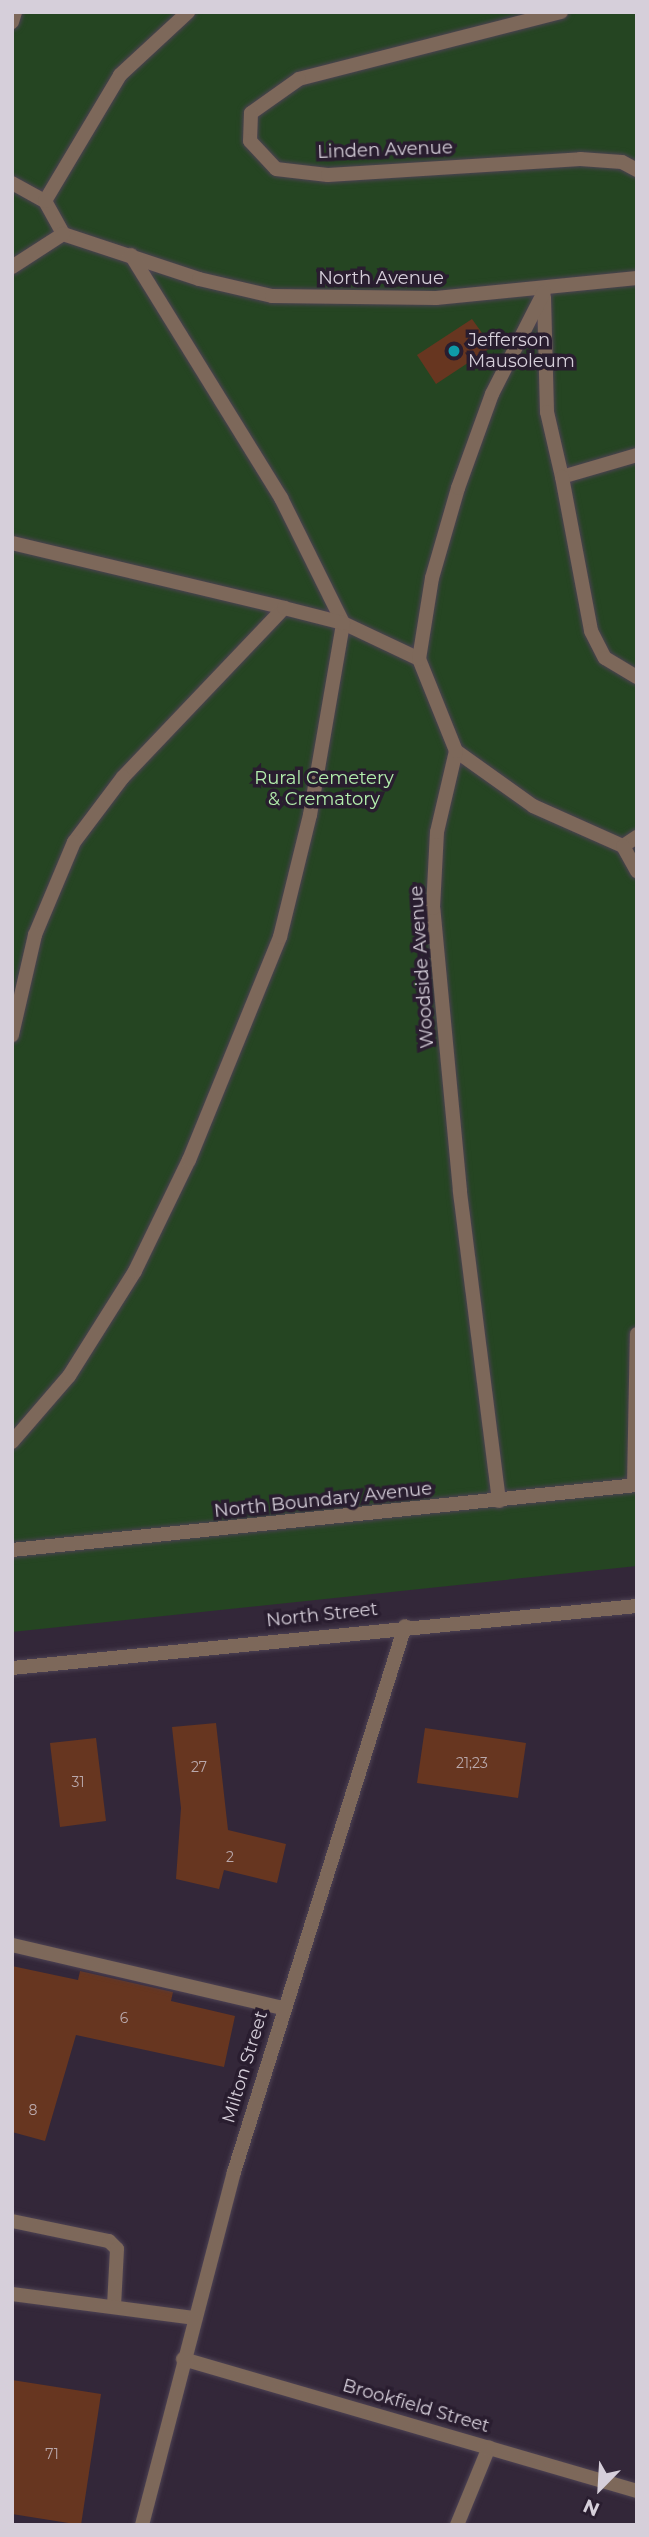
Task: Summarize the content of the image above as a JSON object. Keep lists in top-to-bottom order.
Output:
{
  "streets": {
    "street": [
      "Linden Avenue",
      "North Avenue",
      "Woodside Avenue",
      "North Boundary Avenue",
      "North Street",
      "Milton Street",
      "Brookfield Street"
    ]
  },
  "crossings": [
    ["Woodside Avenue", "North Boundary Avenue"],
    ["North Street", "Milton Street"],
    ["Milton Street", "Brookfield Street"]
  ],
  "parks": ["Rural Cemetery & Crematory"],
  "places": ["Jefferson Mausoleum"],
  "house_numbers": [
    "21;23",
    "27",
    "31",
    "2",
    "6",
    "8",
    "71"
  ],
  "north": "bottom left"
}
